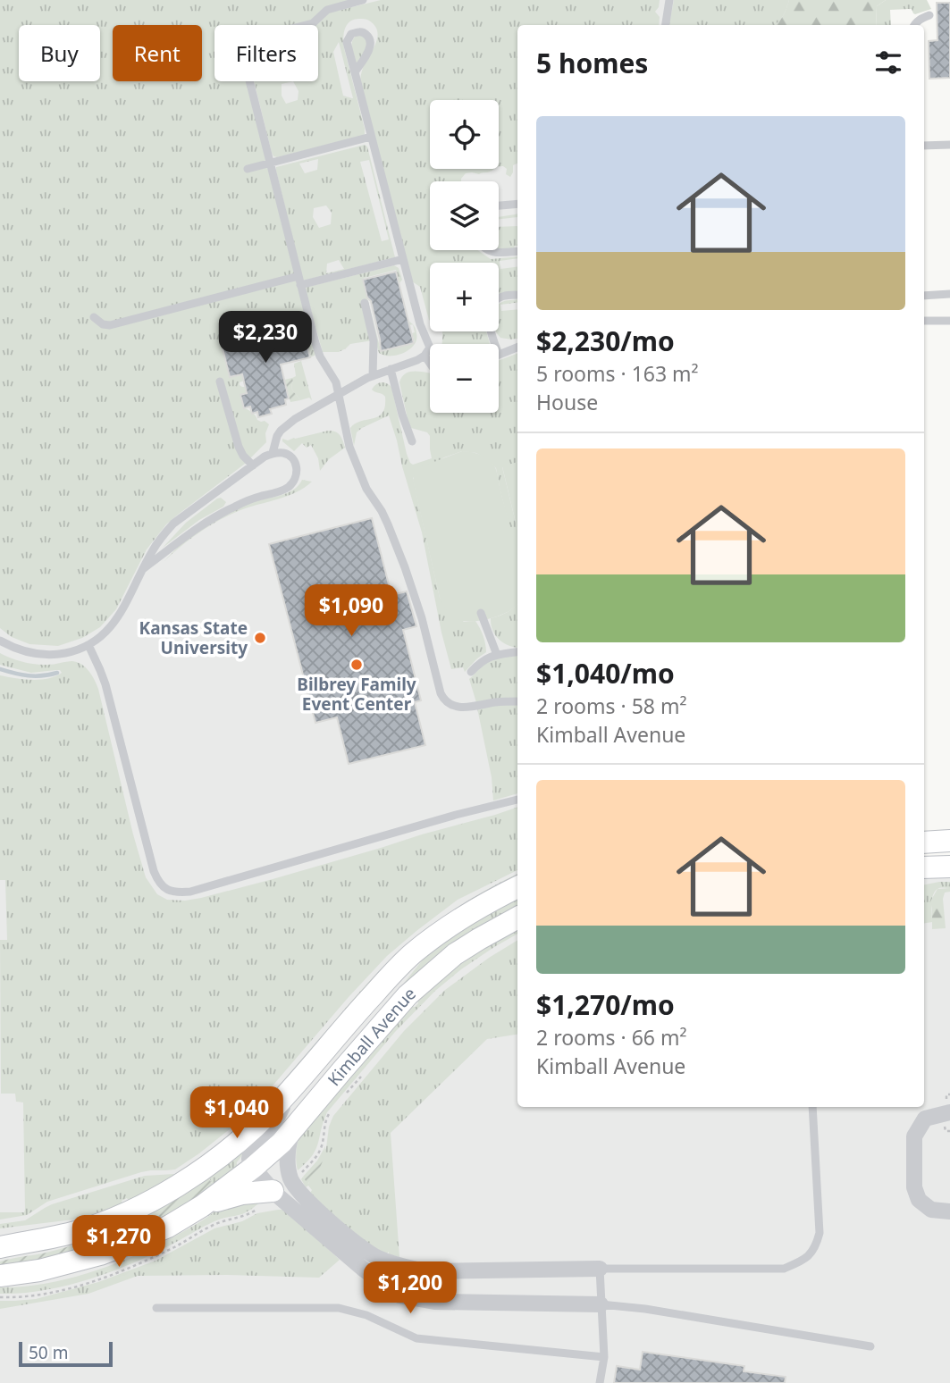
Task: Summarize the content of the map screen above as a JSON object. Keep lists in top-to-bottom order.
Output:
{
  "streets": {
    "main road": ["Kimball Avenue"]
  },
  "places": ["Kansas State University", "Bilbrey Family Event Center"],
  "scale_bar": "50 m",
  "page": {
    "chip": ["Buy", "Rent", "Filters"],
    "heading": "5 homes",
    "map_buttons": ["+", "−"],
    "list": [
      {
        "name": "$2,230/mo",
        "note": "5 rooms · 163 m² · House"
      },
      {
        "name": "$1,040/mo",
        "note": "2 rooms · 58 m² · Kimball Avenue"
      },
      {
        "name": "$1,270/mo",
        "note": "2 rooms · 66 m² · Kimball Avenue"
      }
    ],
    "price": [
      "$2,230",
      "$1,090",
      "$1,040",
      "$1,270",
      "$1,200"
    ],
    "scale": "50 m"
  }
}
